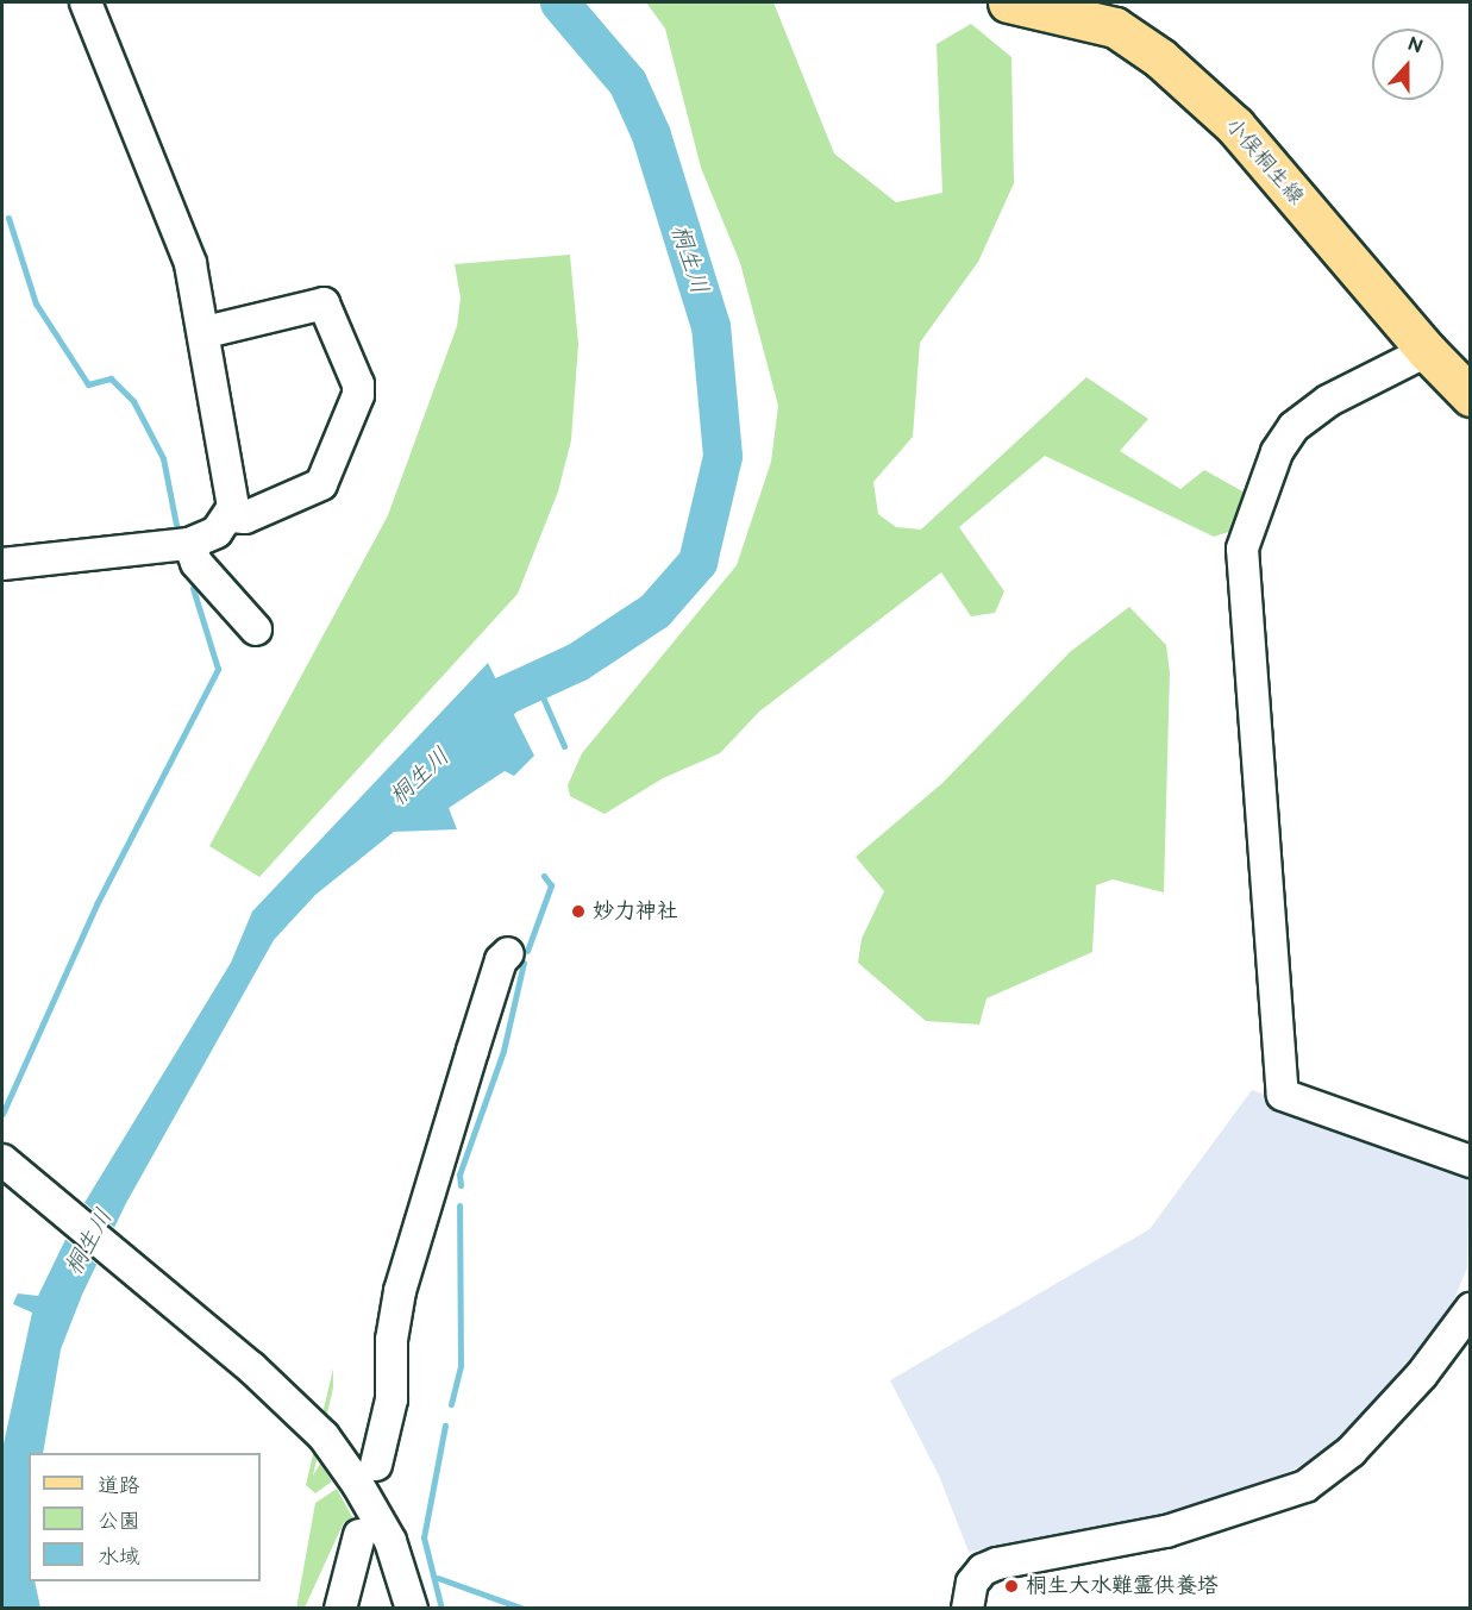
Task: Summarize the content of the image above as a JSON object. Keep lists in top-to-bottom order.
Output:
{
  "streets": {
    "main road": ["小俣桐生線"]
  },
  "water": ["桐生川"],
  "places": ["妙力神社", "桐生大水難霊供養塔"],
  "legend": ["道路", "公園", "水域"],
  "north": "top"
}
